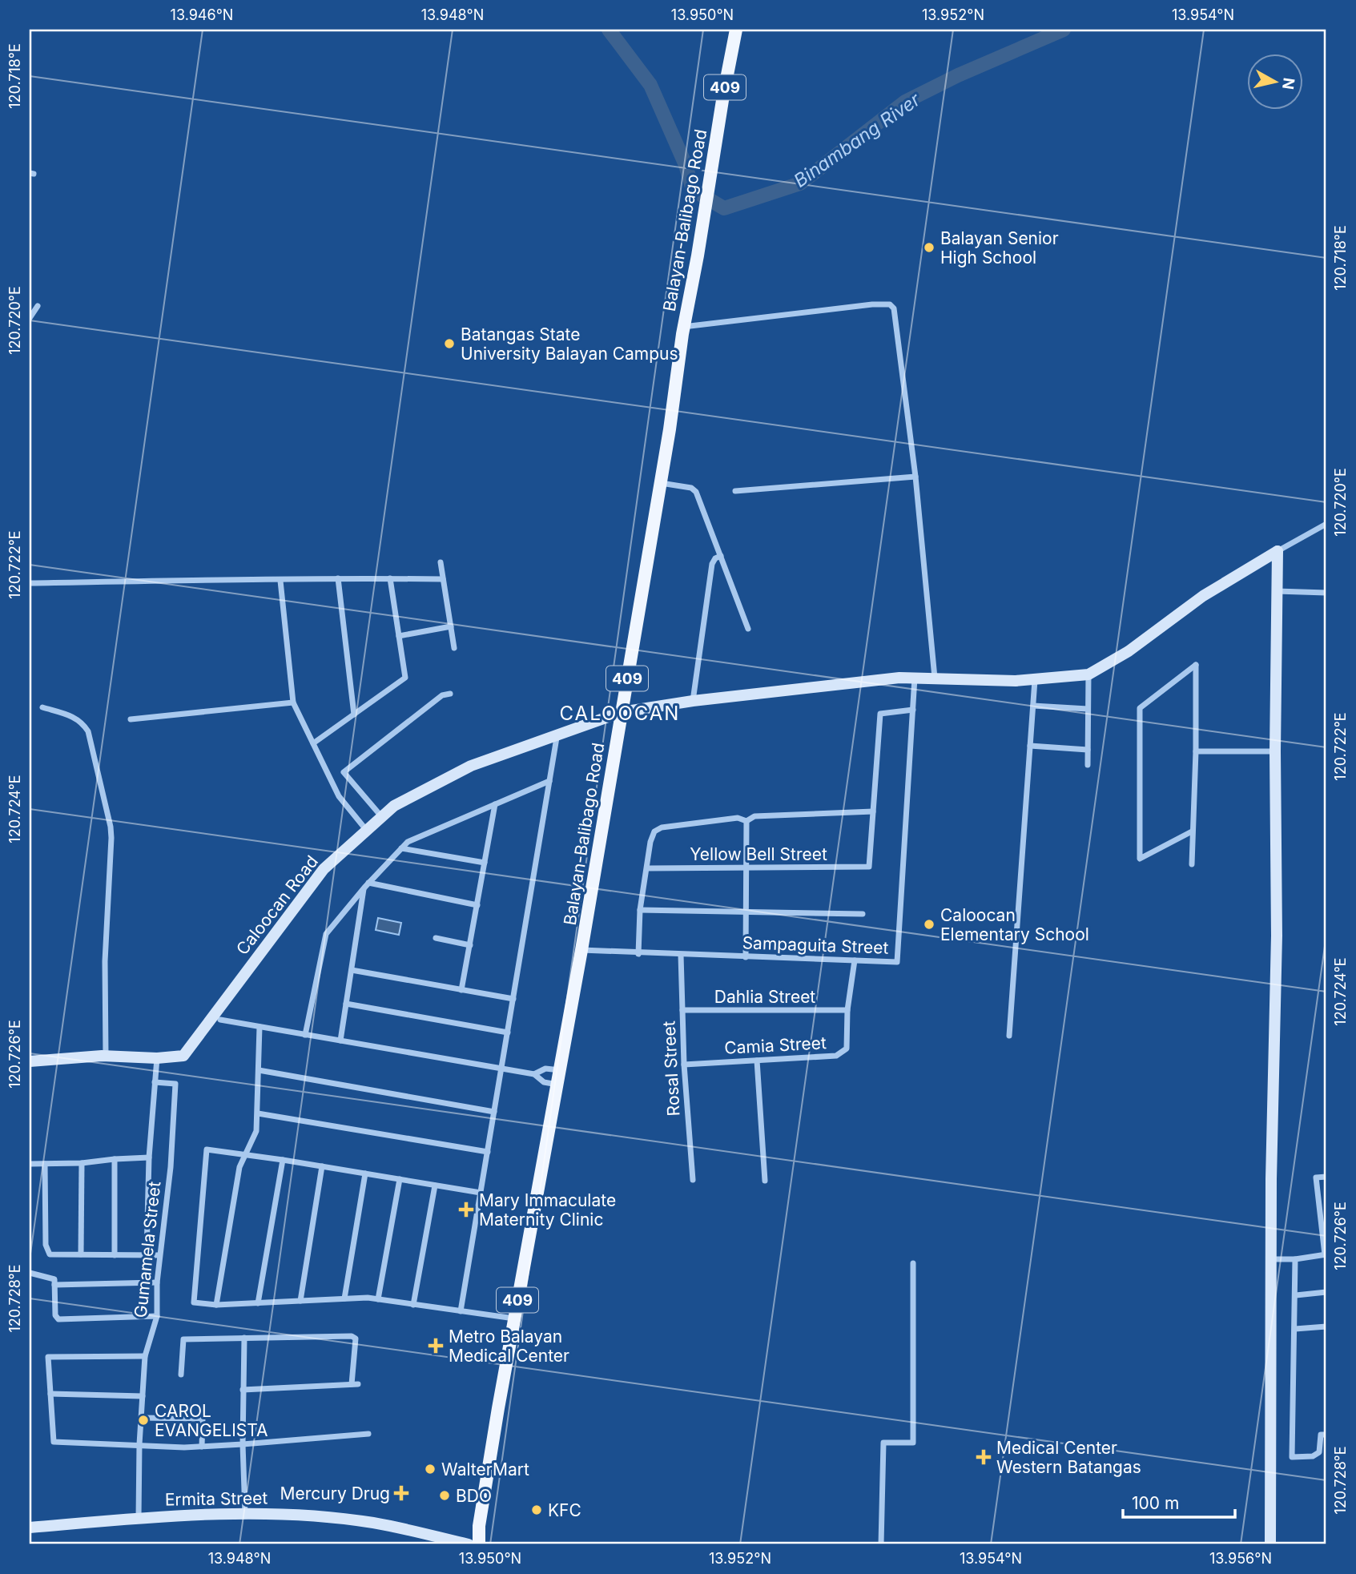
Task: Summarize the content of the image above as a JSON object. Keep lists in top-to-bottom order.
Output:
{
  "streets": {
    "main road": ["409", "Balayan-Balibago Road"],
    "street": [
      "Yellow Bell Street",
      "Caloocan Road",
      "Sampaguita Street",
      "Dahlia Street",
      "Camia Street",
      "Rosal Street",
      "Gumamela Street",
      "Ermita Street"
    ]
  },
  "crossings": [
    ["Balayan-Balibago Road", "Caloocan Road"],
    ["Balayan-Balibago Road", "Sampaguita Street"],
    ["Caloocan Road", "Sampaguita Street"],
    ["Sampaguita Street", "Camia Street"],
    ["Sampaguita Street", "Rosal Street"],
    ["Dahlia Street", "Camia Street"],
    ["Dahlia Street", "Rosal Street"],
    ["Camia Street", "Rosal Street"],
    ["Gumamela Street", "Ermita Street"]
  ],
  "districts": ["CALOOCAN"],
  "water": ["Binambang River"],
  "places": {
    "other": [
      "Balayan Senior High School",
      "Batangas State University Balayan Campus",
      "Caloocan Elementary School",
      "CAROL EVANGELISTA",
      "WalterMart",
      "BDO",
      "KFC"
    ],
    "health": [
      "Mary Immaculate Maternity Clinic",
      "Metro Balayan Medical Center",
      "Medical Center Western Batangas",
      "Mercury Drug"
    ]
  },
  "scale_bar": "100 m",
  "north": "right",
  "coordinates": [
    "13.946°N",
    "13.948°N",
    "13.950°N",
    "13.952°N",
    "13.954°N",
    "120.718°E",
    "120.720°E",
    "120.722°E",
    "120.724°E",
    "120.726°E",
    "120.728°E",
    "13.956°N"
  ]
}
